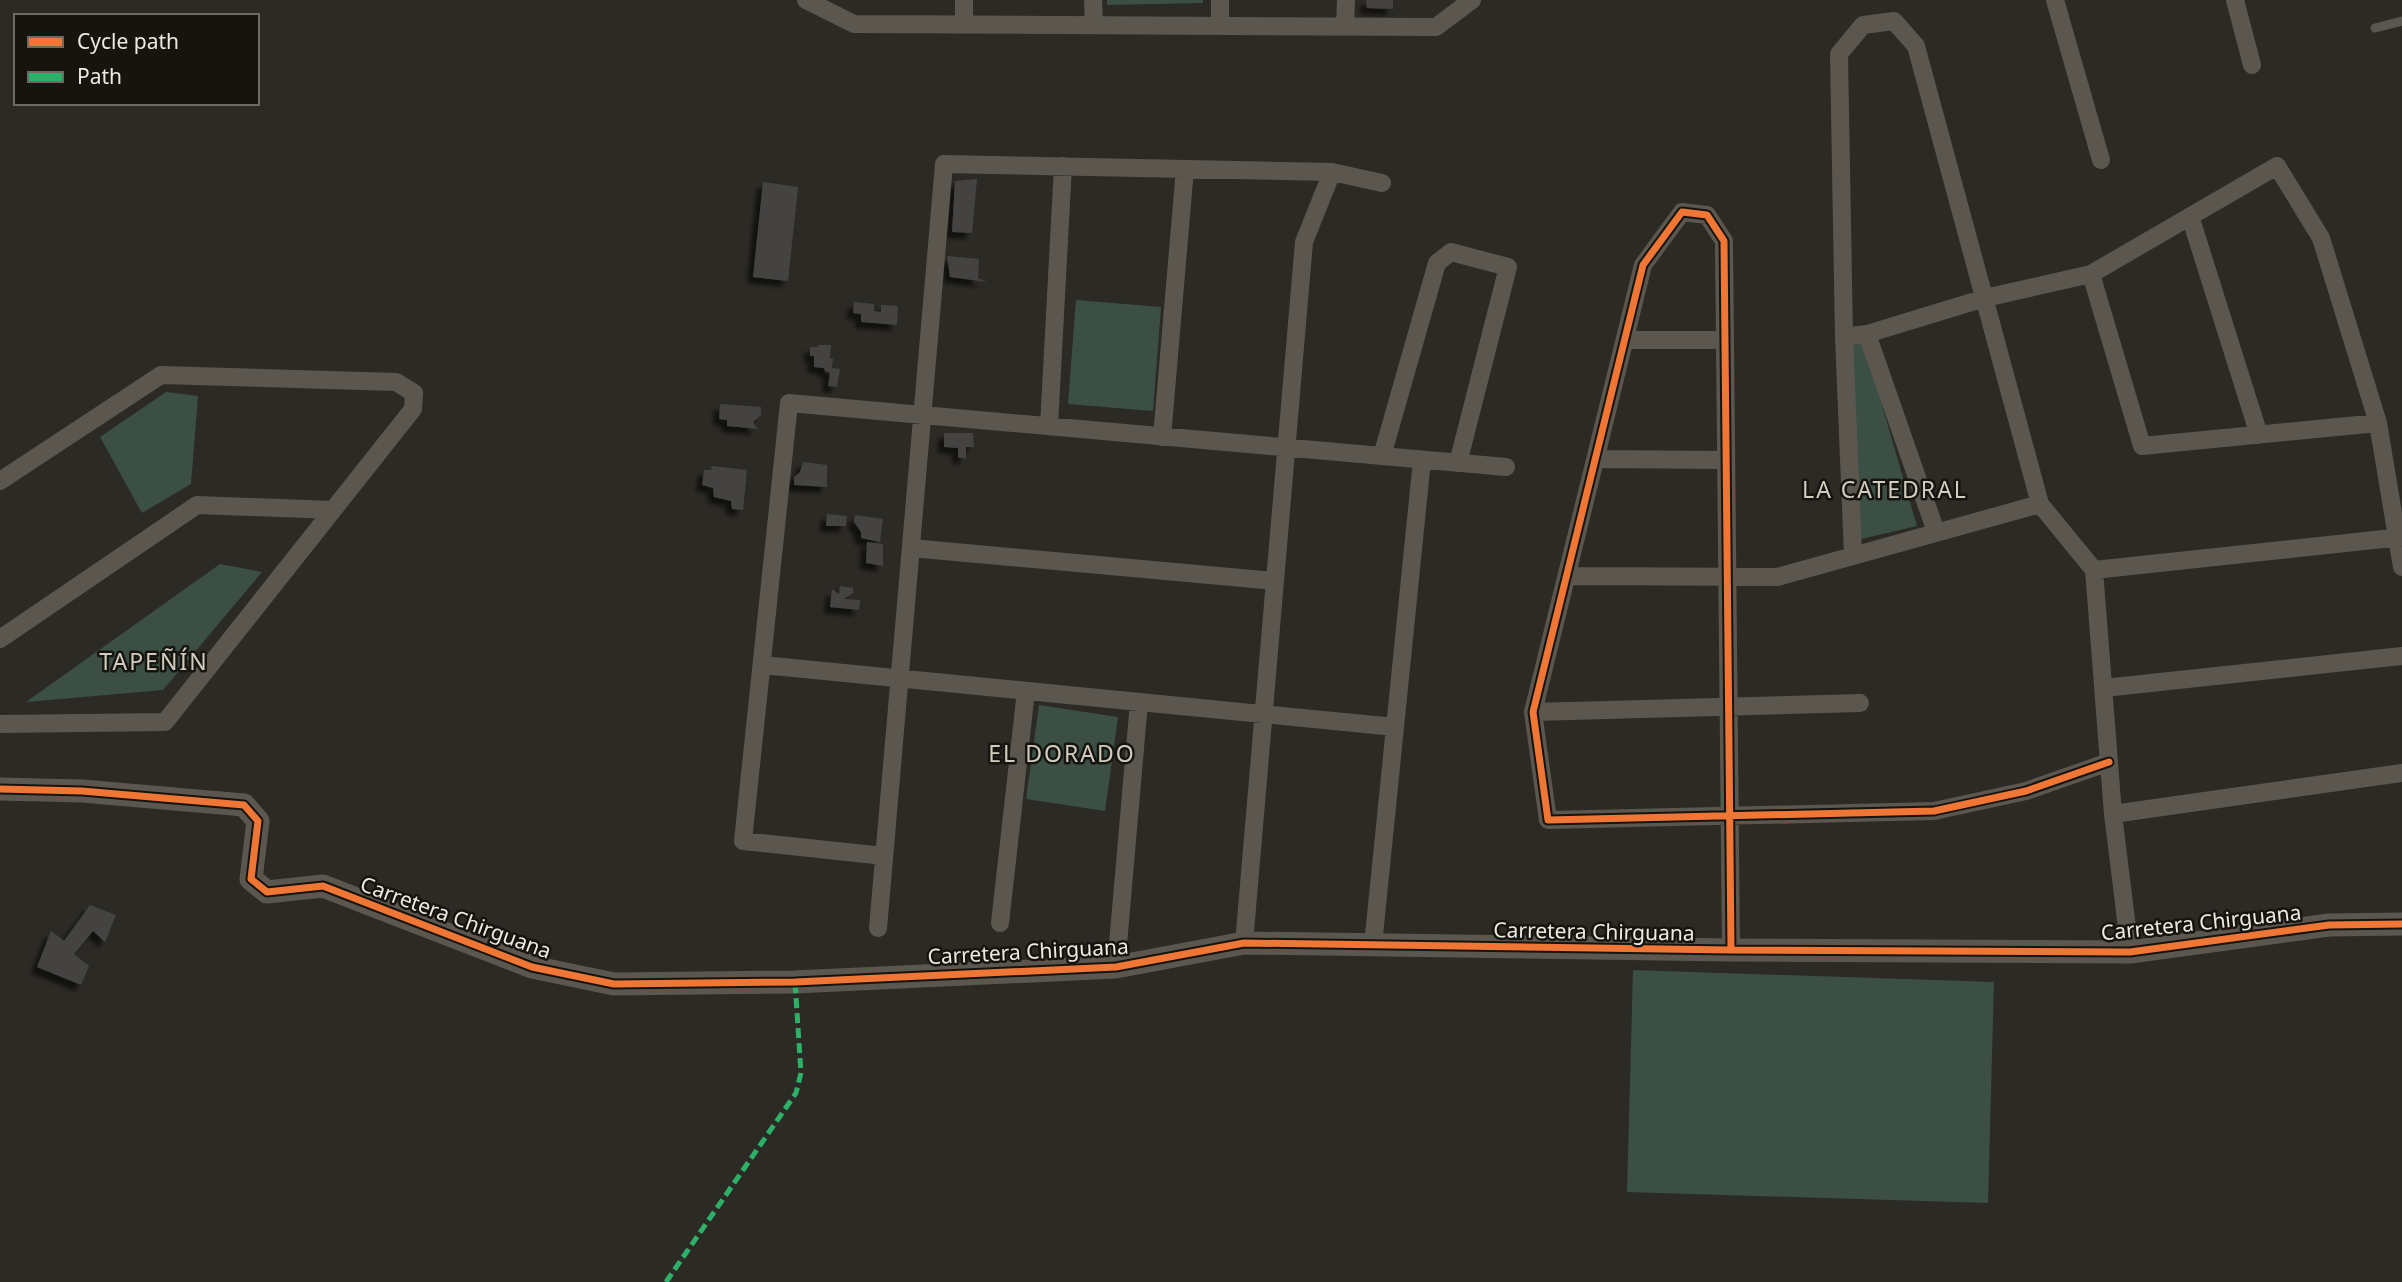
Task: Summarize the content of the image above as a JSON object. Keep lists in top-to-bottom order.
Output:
{
  "streets": {
    "street": ["Carretera Chirguana"]
  },
  "districts": ["LA CATEDRAL", "TAPEÑÍN", "EL DORADO"],
  "legend": ["Cycle path", "Path"]
}
